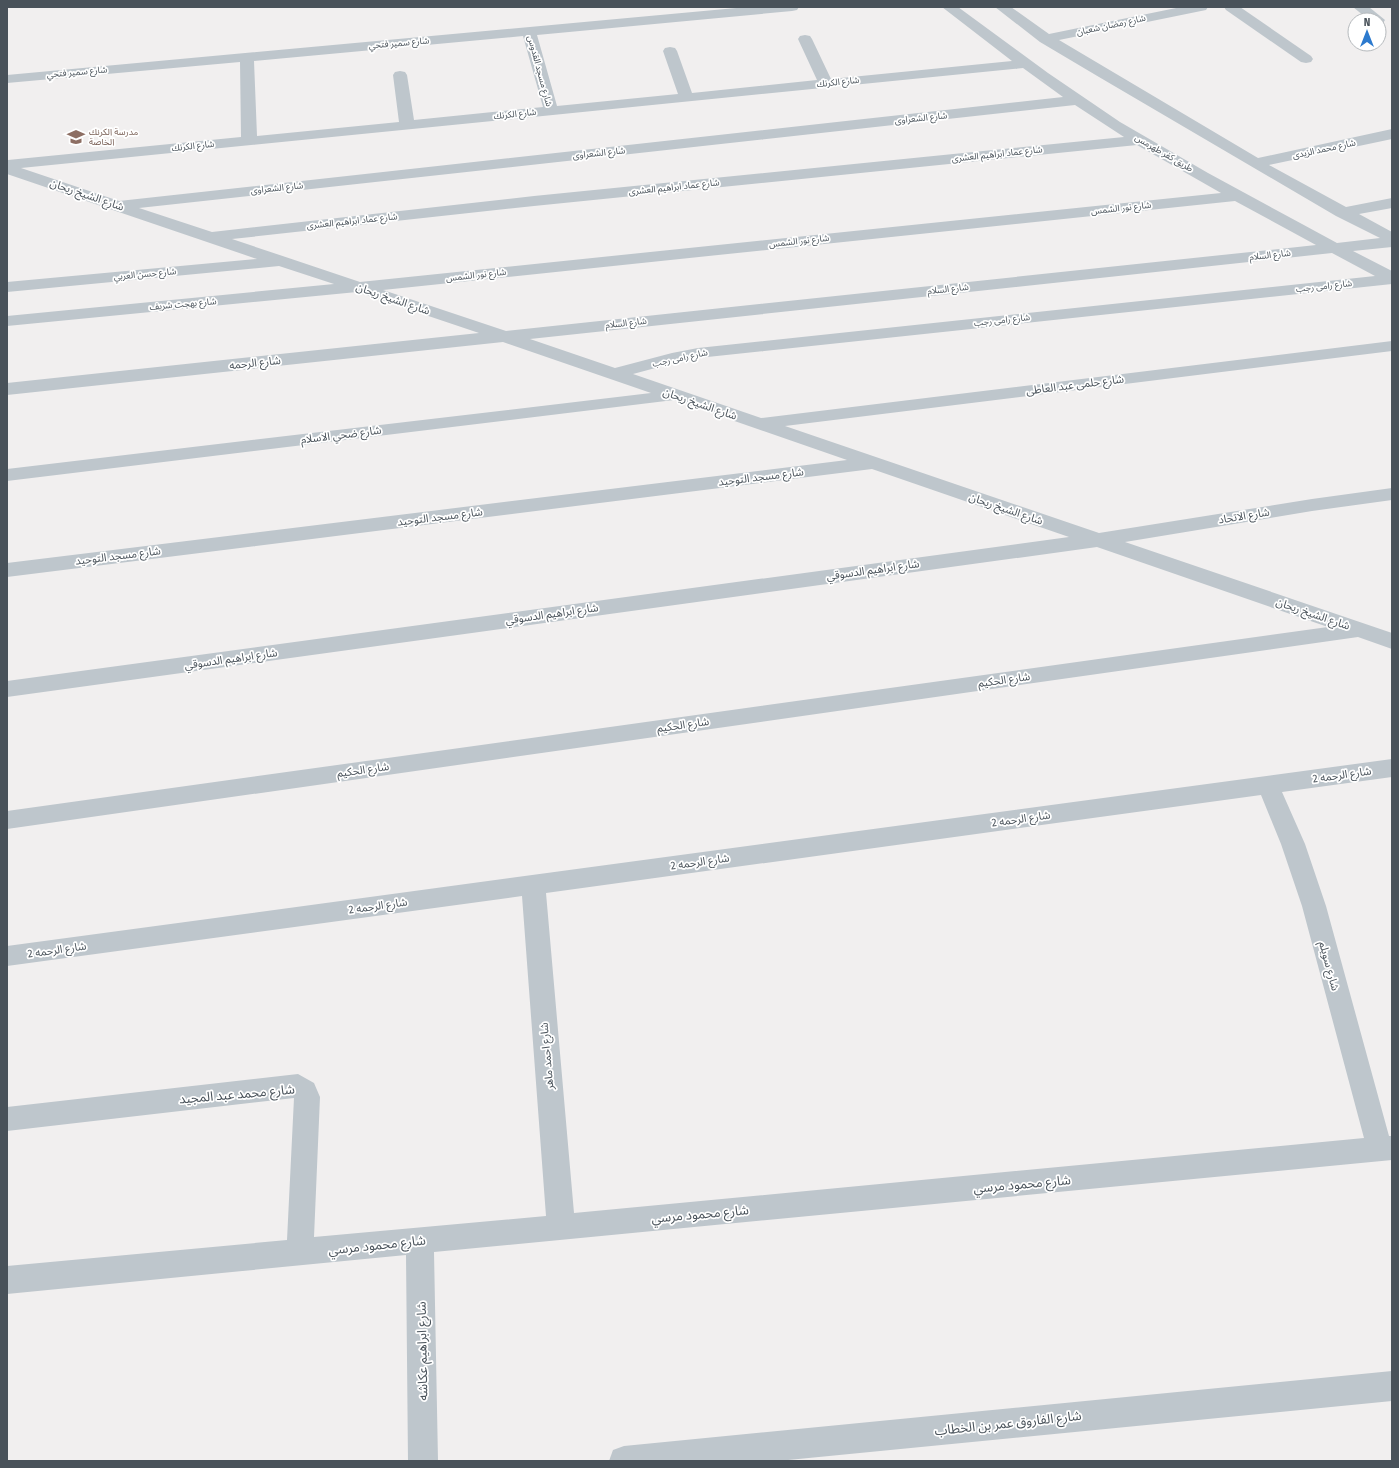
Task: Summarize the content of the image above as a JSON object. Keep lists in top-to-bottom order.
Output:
{
  "streets": {
    "street": [
      "شارع رمضان شعبان",
      "شارع سمير فتحي",
      "شارع مسجد القدوس",
      "شارع الكرنك",
      "شارع الشعراوى",
      "شارع محمد الزيدى",
      "طريق كفر طهرمس",
      "شارع عماد ابراهيم العشرى",
      "شارع الشيخ ريحان",
      "شارع نور الشمس",
      "شارع السلام",
      "شارع حسن العربي",
      "شارع رامى رجب",
      "شارع بهجت شريف",
      "شارع الرحمه",
      "شارع حلمى عبد العاطى",
      "شارع ضحي الاسلام",
      "شارع مسجد التوحيد",
      "شارع الاتحاد",
      "شارع ابراهيم الدسوقي",
      "شارع الحكيم",
      "شارع الرحمه 2",
      "شارع سويلم",
      "شارع احمد ماهر",
      "شارع محمد عبد المجيد",
      "شارع محمود مرسي",
      "شارع ابراهيم عكاشه",
      "شارع الفاروق عمر بن الخطاب"
    ]
  },
  "crossings": [
    ["شارع سمير فتحي", "شارع مسجد القدوس"],
    ["شارع مسجد القدوس", "شارع الكرنك"],
    ["شارع الكرنك", "طريق كفر طهرمس"],
    ["شارع الشعراوى", "طريق كفر طهرمس"],
    ["شارع الشعراوى", "شارع الشيخ ريحان"],
    ["طريق كفر طهرمس", "شارع عماد ابراهيم العشرى"],
    ["طريق كفر طهرمس", "شارع نور الشمس"],
    ["طريق كفر طهرمس", "شارع السلام"],
    ["طريق كفر طهرمس", "شارع رامى رجب"],
    ["شارع عماد ابراهيم العشرى", "شارع الشيخ ريحان"],
    ["شارع الشيخ ريحان", "شارع نور الشمس"],
    ["شارع الشيخ ريحان", "شارع السلام"],
    ["شارع الشيخ ريحان", "شارع حسن العربي"],
    ["شارع الشيخ ريحان", "شارع رامى رجب"],
    ["شارع الشيخ ريحان", "شارع بهجت شريف"],
    ["شارع الشيخ ريحان", "شارع الرحمه"],
    ["شارع الشيخ ريحان", "شارع حلمى عبد العاطى"],
    ["شارع الشيخ ريحان", "شارع ضحي الاسلام"],
    ["شارع الشيخ ريحان", "شارع مسجد التوحيد"],
    ["شارع الشيخ ريحان", "شارع الاتحاد"],
    ["شارع الشيخ ريحان", "شارع ابراهيم الدسوقي"],
    ["شارع الشيخ ريحان", "شارع الحكيم"],
    ["شارع نور الشمس", "شارع بهجت شريف"],
    ["شارع السلام", "شارع الرحمه"],
    ["شارع الاتحاد", "شارع ابراهيم الدسوقي"],
    ["شارع الرحمه 2", "شارع سويلم"],
    ["شارع الرحمه 2", "شارع احمد ماهر"],
    ["شارع سويلم", "شارع محمود مرسي"],
    ["شارع احمد ماهر", "شارع محمود مرسي"],
    ["شارع محمد عبد المجيد", "شارع محمود مرسي"],
    ["شارع محمود مرسي", "شارع ابراهيم عكاشه"]
  ],
  "places": {
    "school or university": ["مدرسة الكرنك الخاصة"]
  },
  "north": "top"
}
